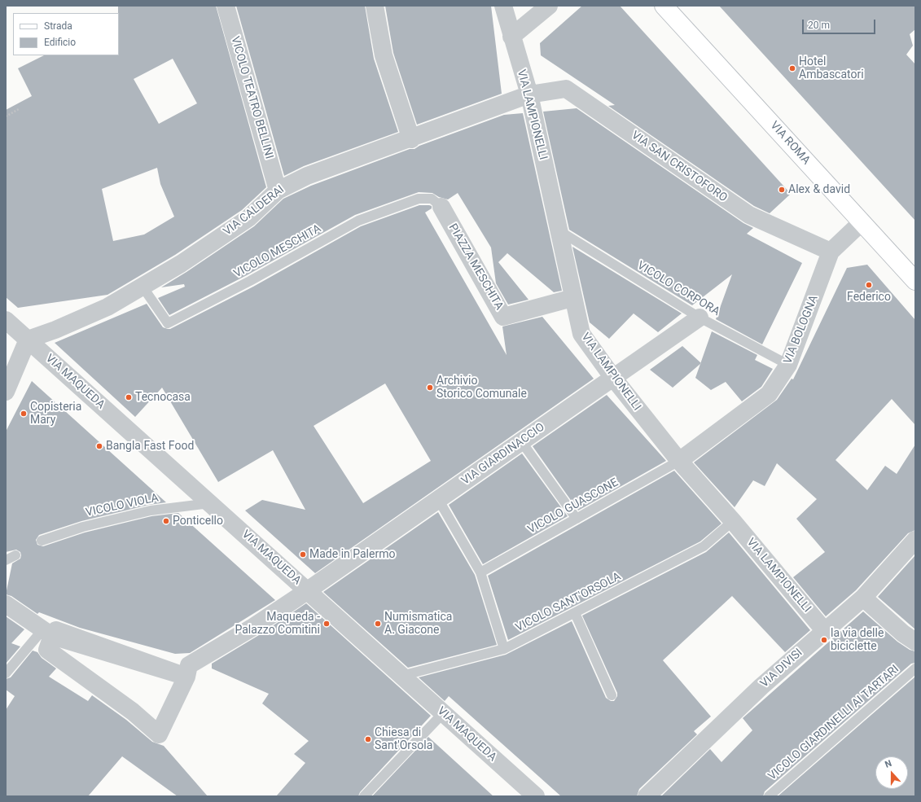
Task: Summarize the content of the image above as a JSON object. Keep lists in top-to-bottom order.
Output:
{
  "streets": {
    "street": [
      "VICOLO TEATRO BELLINI",
      "VIA LAMPIONELLI",
      "VIA ROMA",
      "VIA SAN CRISTOFORO",
      "VIA CALDERAI",
      "PIAZZA MESCHITA",
      "VIA BOLOGNA",
      "VIA MAQUEDA",
      "VIA GIARDINACCIO",
      "VIA DIVISI"
    ],
    "lane": [
      "VICOLO MESCHITA",
      "VICOLO CORPORA",
      "VICOLO VIOLA",
      "VICOLO GUASCONE",
      "VICOLO SANT'ORSOLA",
      "VICOLO GIARDINELLI AI TARTARI"
    ]
  },
  "crossings": [
    ["VICOLO TEATRO BELLINI", "VIA CALDERAI"],
    ["VIA LAMPIONELLI", "VIA SAN CRISTOFORO"],
    ["VIA LAMPIONELLI", "VIA CALDERAI"],
    ["VIA LAMPIONELLI", "PIAZZA MESCHITA"],
    ["VIA LAMPIONELLI", "VICOLO CORPORA"],
    ["VIA LAMPIONELLI", "VIA BOLOGNA"],
    ["VIA LAMPIONELLI", "VIA GIARDINACCIO"],
    ["VIA LAMPIONELLI", "VICOLO GUASCONE"],
    ["VIA LAMPIONELLI", "VICOLO SANT'ORSOLA"],
    ["VIA LAMPIONELLI", "VIA DIVISI"],
    ["VIA ROMA", "VIA BOLOGNA"],
    ["VIA SAN CRISTOFORO", "VIA CALDERAI"],
    ["VIA SAN CRISTOFORO", "VIA BOLOGNA"],
    ["VIA CALDERAI", "VICOLO MESCHITA"],
    ["VIA CALDERAI", "VIA MAQUEDA"],
    ["VICOLO MESCHITA", "PIAZZA MESCHITA"],
    ["VICOLO CORPORA", "VIA BOLOGNA"],
    ["VICOLO CORPORA", "VIA GIARDINACCIO"],
    ["VIA BOLOGNA", "VICOLO GUASCONE"],
    ["VIA MAQUEDA", "VIA GIARDINACCIO"],
    ["VIA MAQUEDA", "VICOLO VIOLA"],
    ["VIA MAQUEDA", "VICOLO SANT'ORSOLA"]
  ],
  "places": [
    "Hotel Ambascatori",
    "Alex & david",
    "Federico",
    "Archivio Storico Comunale",
    "Tecnocasa",
    "Copisteria Mary",
    "Bangla Fast Food",
    "Ponticello",
    "Made in Palermo",
    "Maqueda - Palazzo Comitini",
    "Numismatica A. Giacone",
    "la via delle biciclette",
    "Chiesa di Sant'Orsola"
  ],
  "legend": ["Strada", "Edificio"],
  "scale_bar": "20 m",
  "north": "top"
}
